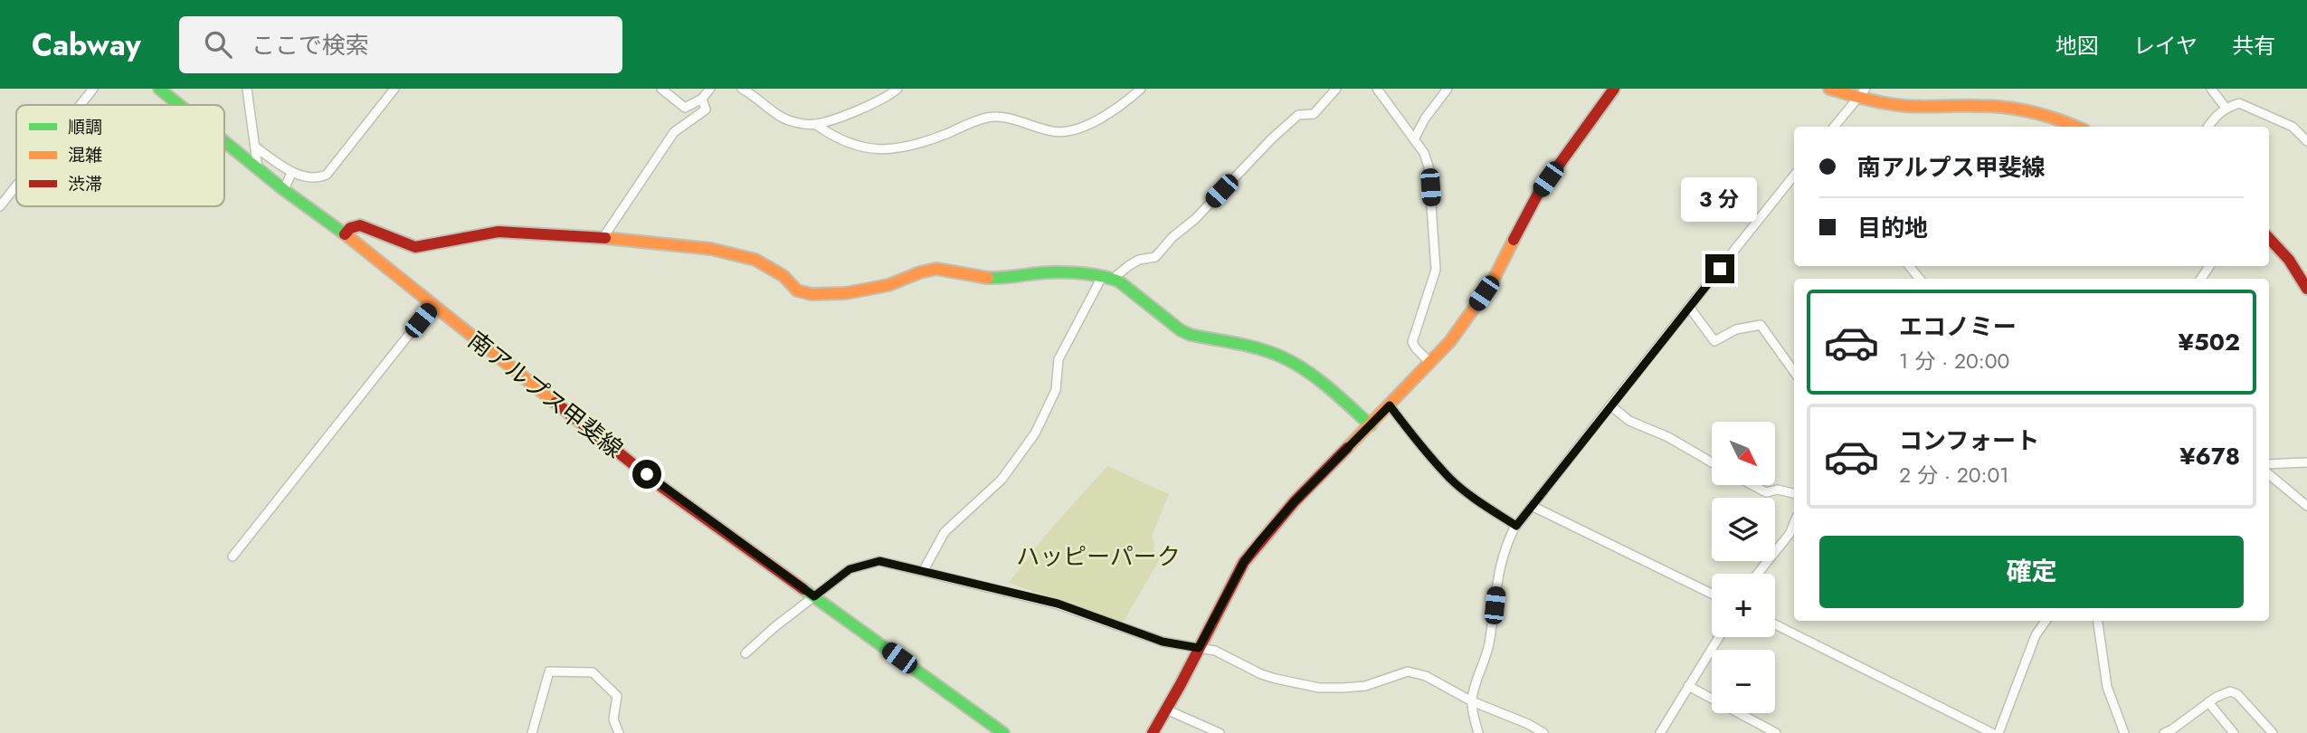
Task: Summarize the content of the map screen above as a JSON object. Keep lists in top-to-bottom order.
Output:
{
  "streets": {
    "street": ["南アルプス甲斐線"]
  },
  "parks": ["ハッピーパーク"],
  "legend": ["順調", "混雑", "渋滞"],
  "north": "bottom right",
  "page": {
    "header": "Cabway",
    "search": "ここで検索",
    "nav": ["地図", "レイヤ", "共有"],
    "banner": ["南アルプス甲斐線", "目的地"],
    "bubble": "3 分",
    "list": [
      {
        "name": "エコノミー",
        "note": "1 分 · 20:00",
        "value": "¥502"
      },
      {
        "name": "コンフォート",
        "note": "2 分 · 20:01",
        "value": "¥678"
      }
    ],
    "map_buttons": ["+", "−"],
    "buttons": "確定"
  }
}
